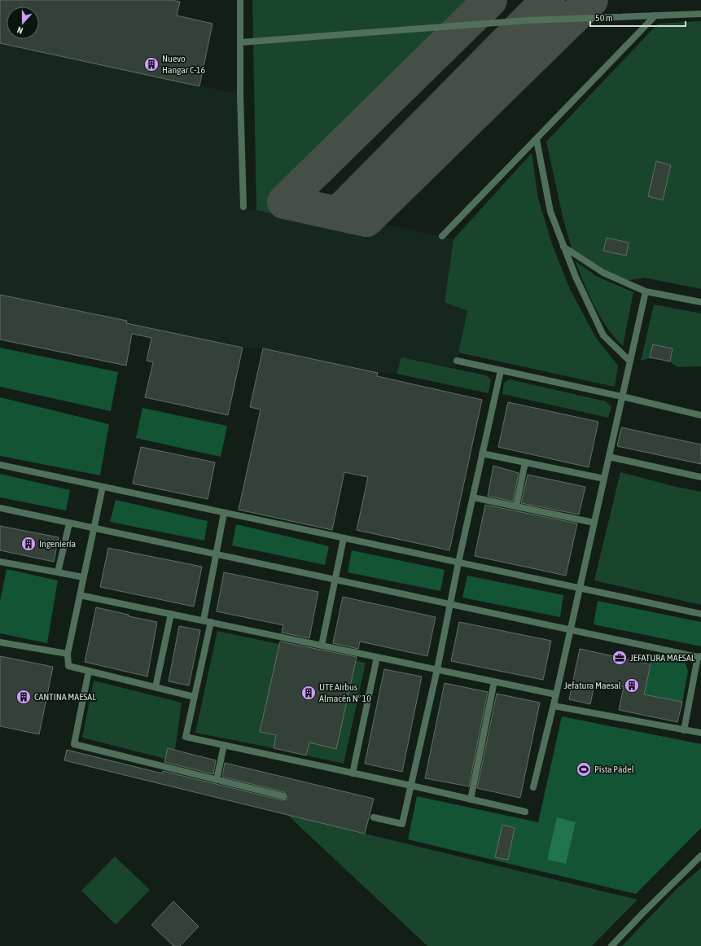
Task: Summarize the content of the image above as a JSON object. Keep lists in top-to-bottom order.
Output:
{
  "places": {
    "building": [
      "Nuevo Hangar C-16",
      "Ingeniería",
      "Jefatura Maesal",
      "UTE Airbus Almacén Nº 10",
      "CANTINA MAESAL"
    ],
    "office": ["JEFATURA MAESAL"],
    "sports": ["Pista Pádel"]
  },
  "scale_bar": "50 m",
  "north": "bottom"
}
